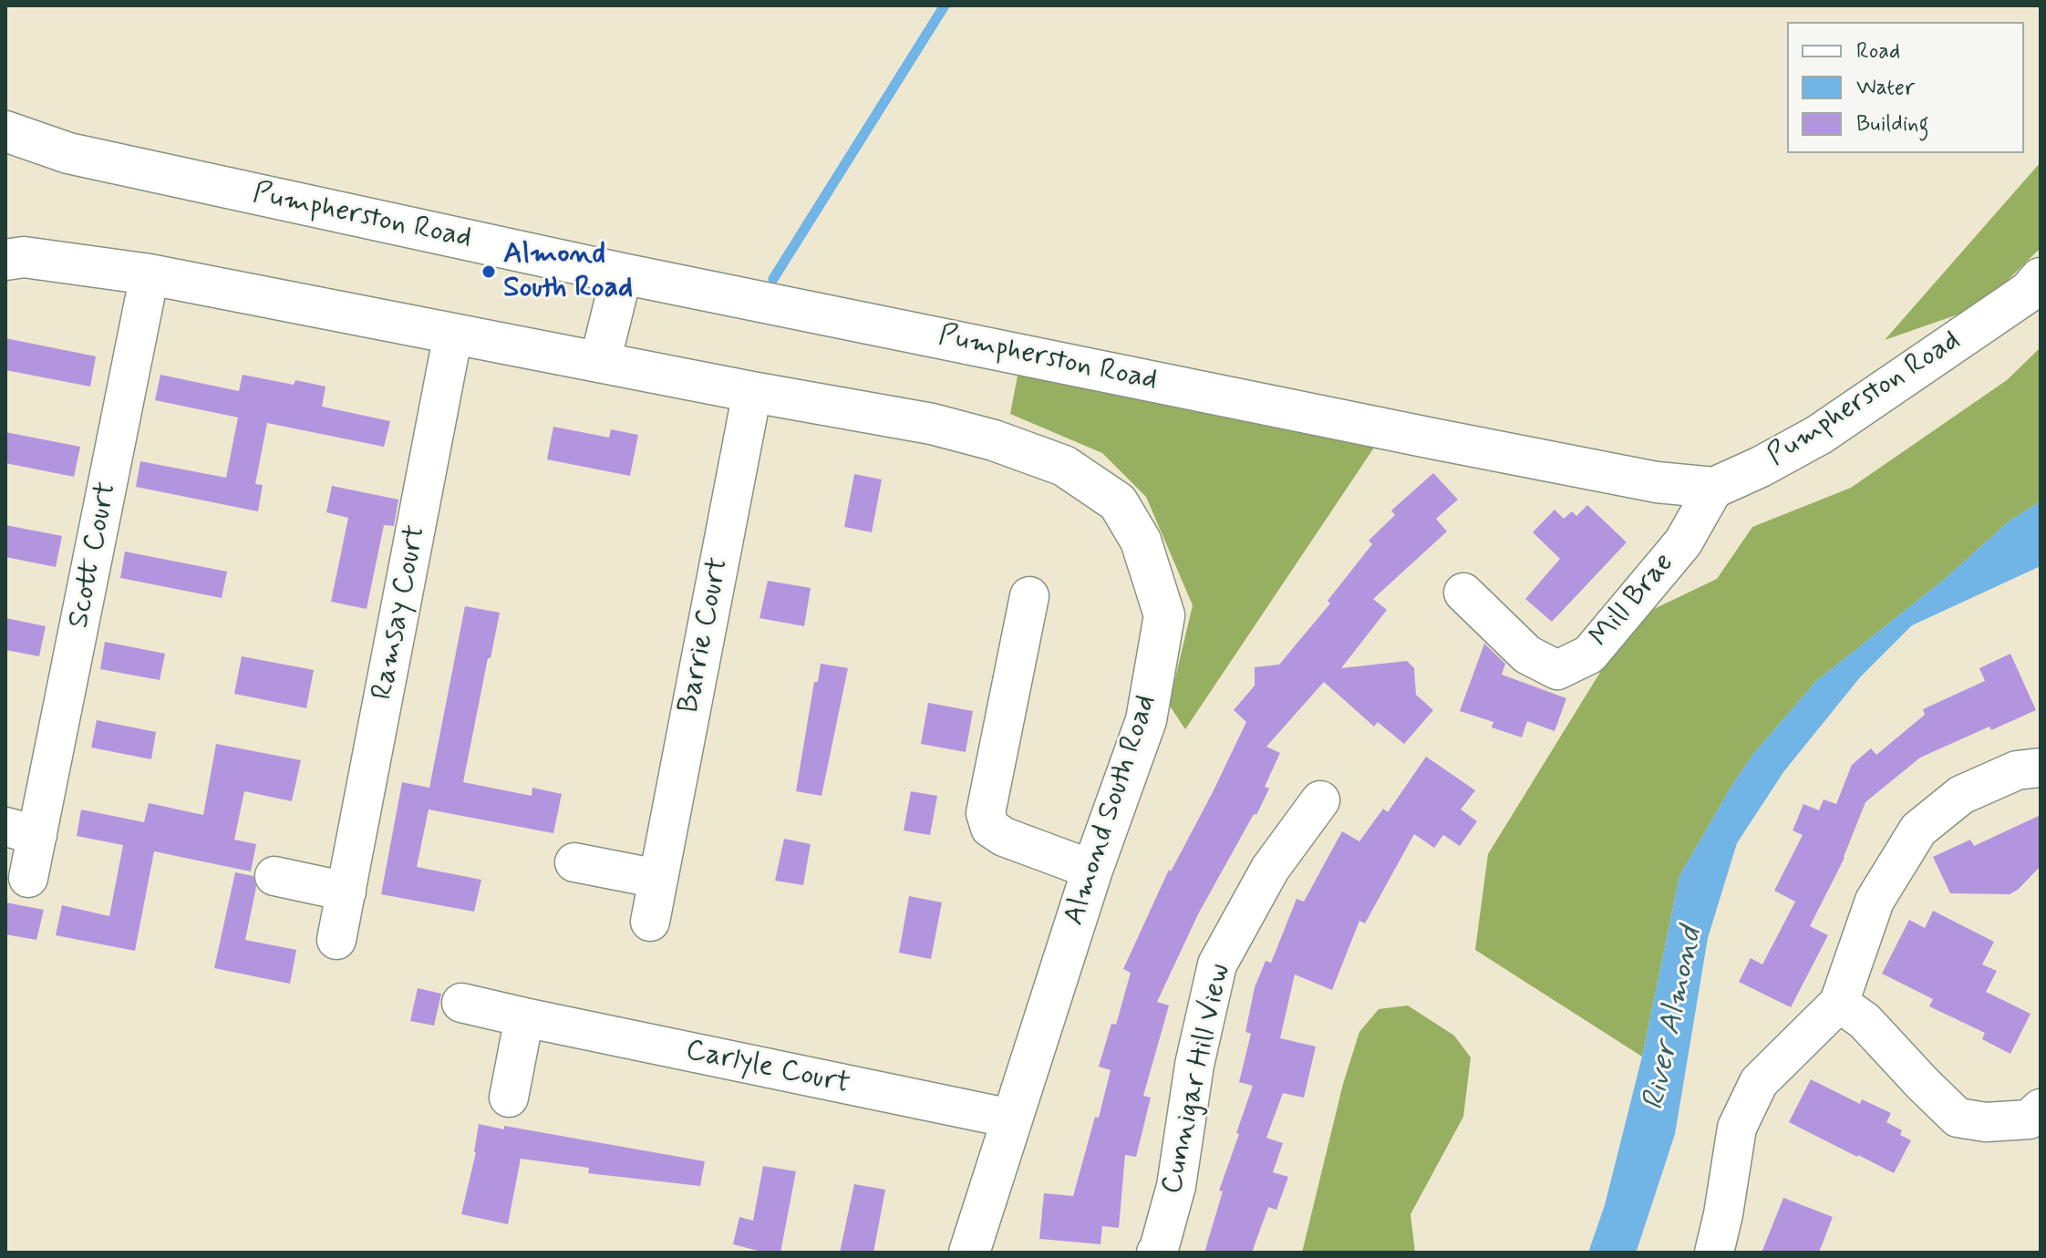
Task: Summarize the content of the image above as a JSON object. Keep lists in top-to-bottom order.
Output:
{
  "streets": {
    "main road": ["Pumpherston Road", "Almond South Road"],
    "street": [
      "Scott Court",
      "Mill Brae",
      "Ramsay Court",
      "Barrie Court",
      "Carlyle Court",
      "Cunnigar Hill View"
    ]
  },
  "crossings": [
    ["Pumpherston Road", "Mill Brae"],
    ["Scott Court", "Almond South Road"],
    ["Ramsay Court", "Almond South Road"],
    ["Barrie Court", "Almond South Road"],
    ["Almond South Road", "Carlyle Court"]
  ],
  "water": ["River Almond"],
  "places": ["Almond South Road"],
  "legend": ["Road", "Water", "Building"]
}
